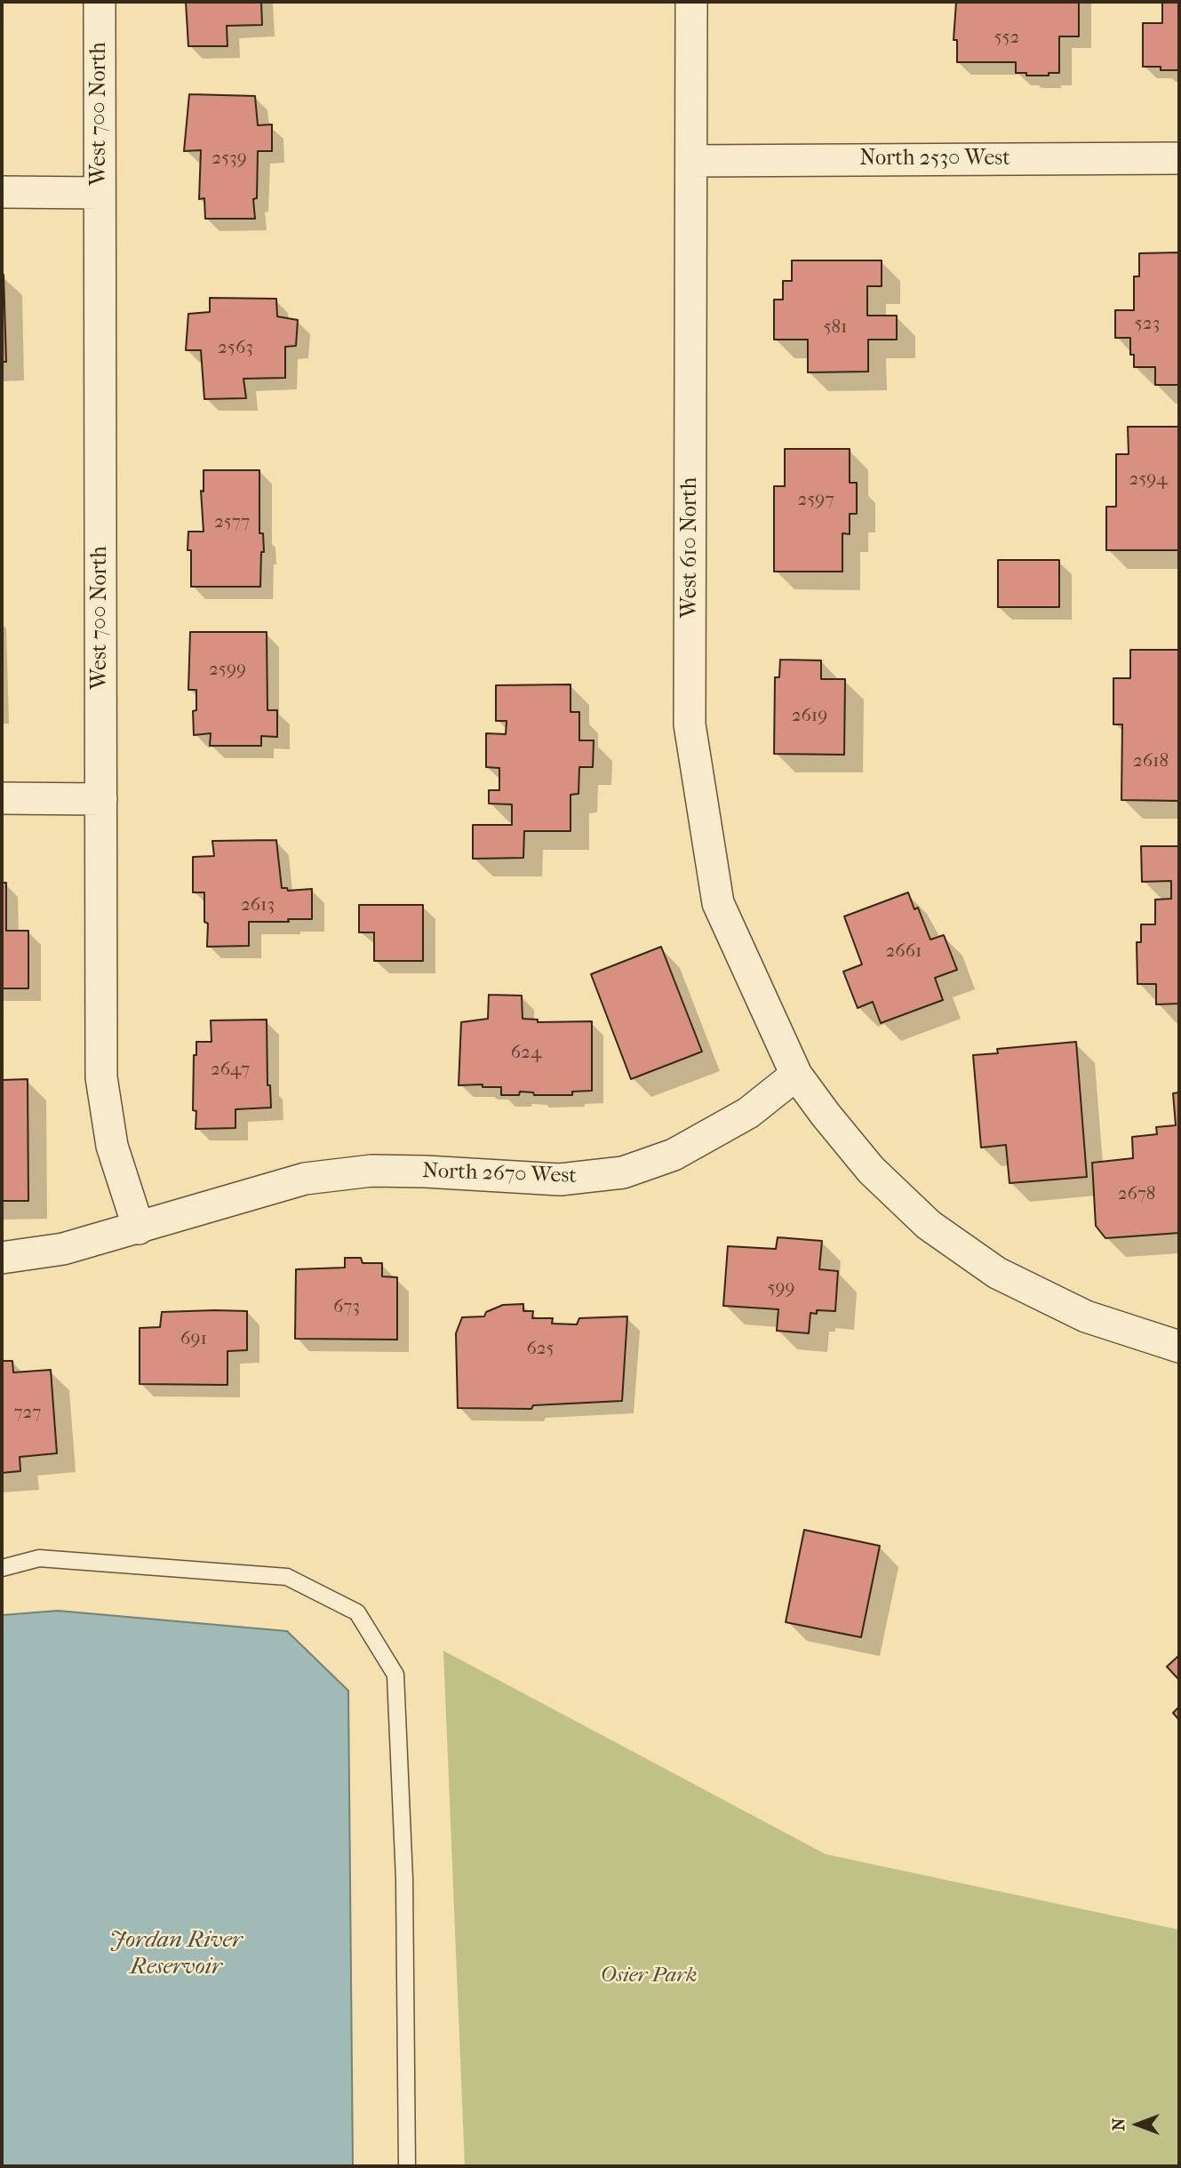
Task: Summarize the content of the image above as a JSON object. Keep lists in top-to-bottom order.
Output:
{
  "streets": {
    "street": [
      "West 700 North",
      "North 2530 West",
      "West 610 North",
      "North 2670 West"
    ]
  },
  "crossings": [
    ["West 700 North", "North 2670 West"],
    ["North 2530 West", "West 610 North"],
    ["West 610 North", "North 2670 West"]
  ],
  "water": ["Jordan River Reservoir"],
  "parks": ["Osier Park"],
  "house_numbers": [
    "552",
    "2539",
    "523",
    "581",
    "2563",
    "2594",
    "2597",
    "2577",
    "2599",
    "2619",
    "2618",
    "2613",
    "2661",
    "624",
    "2647",
    "2678",
    "599",
    "673",
    "691",
    "625",
    "727"
  ],
  "north": "left"
}
